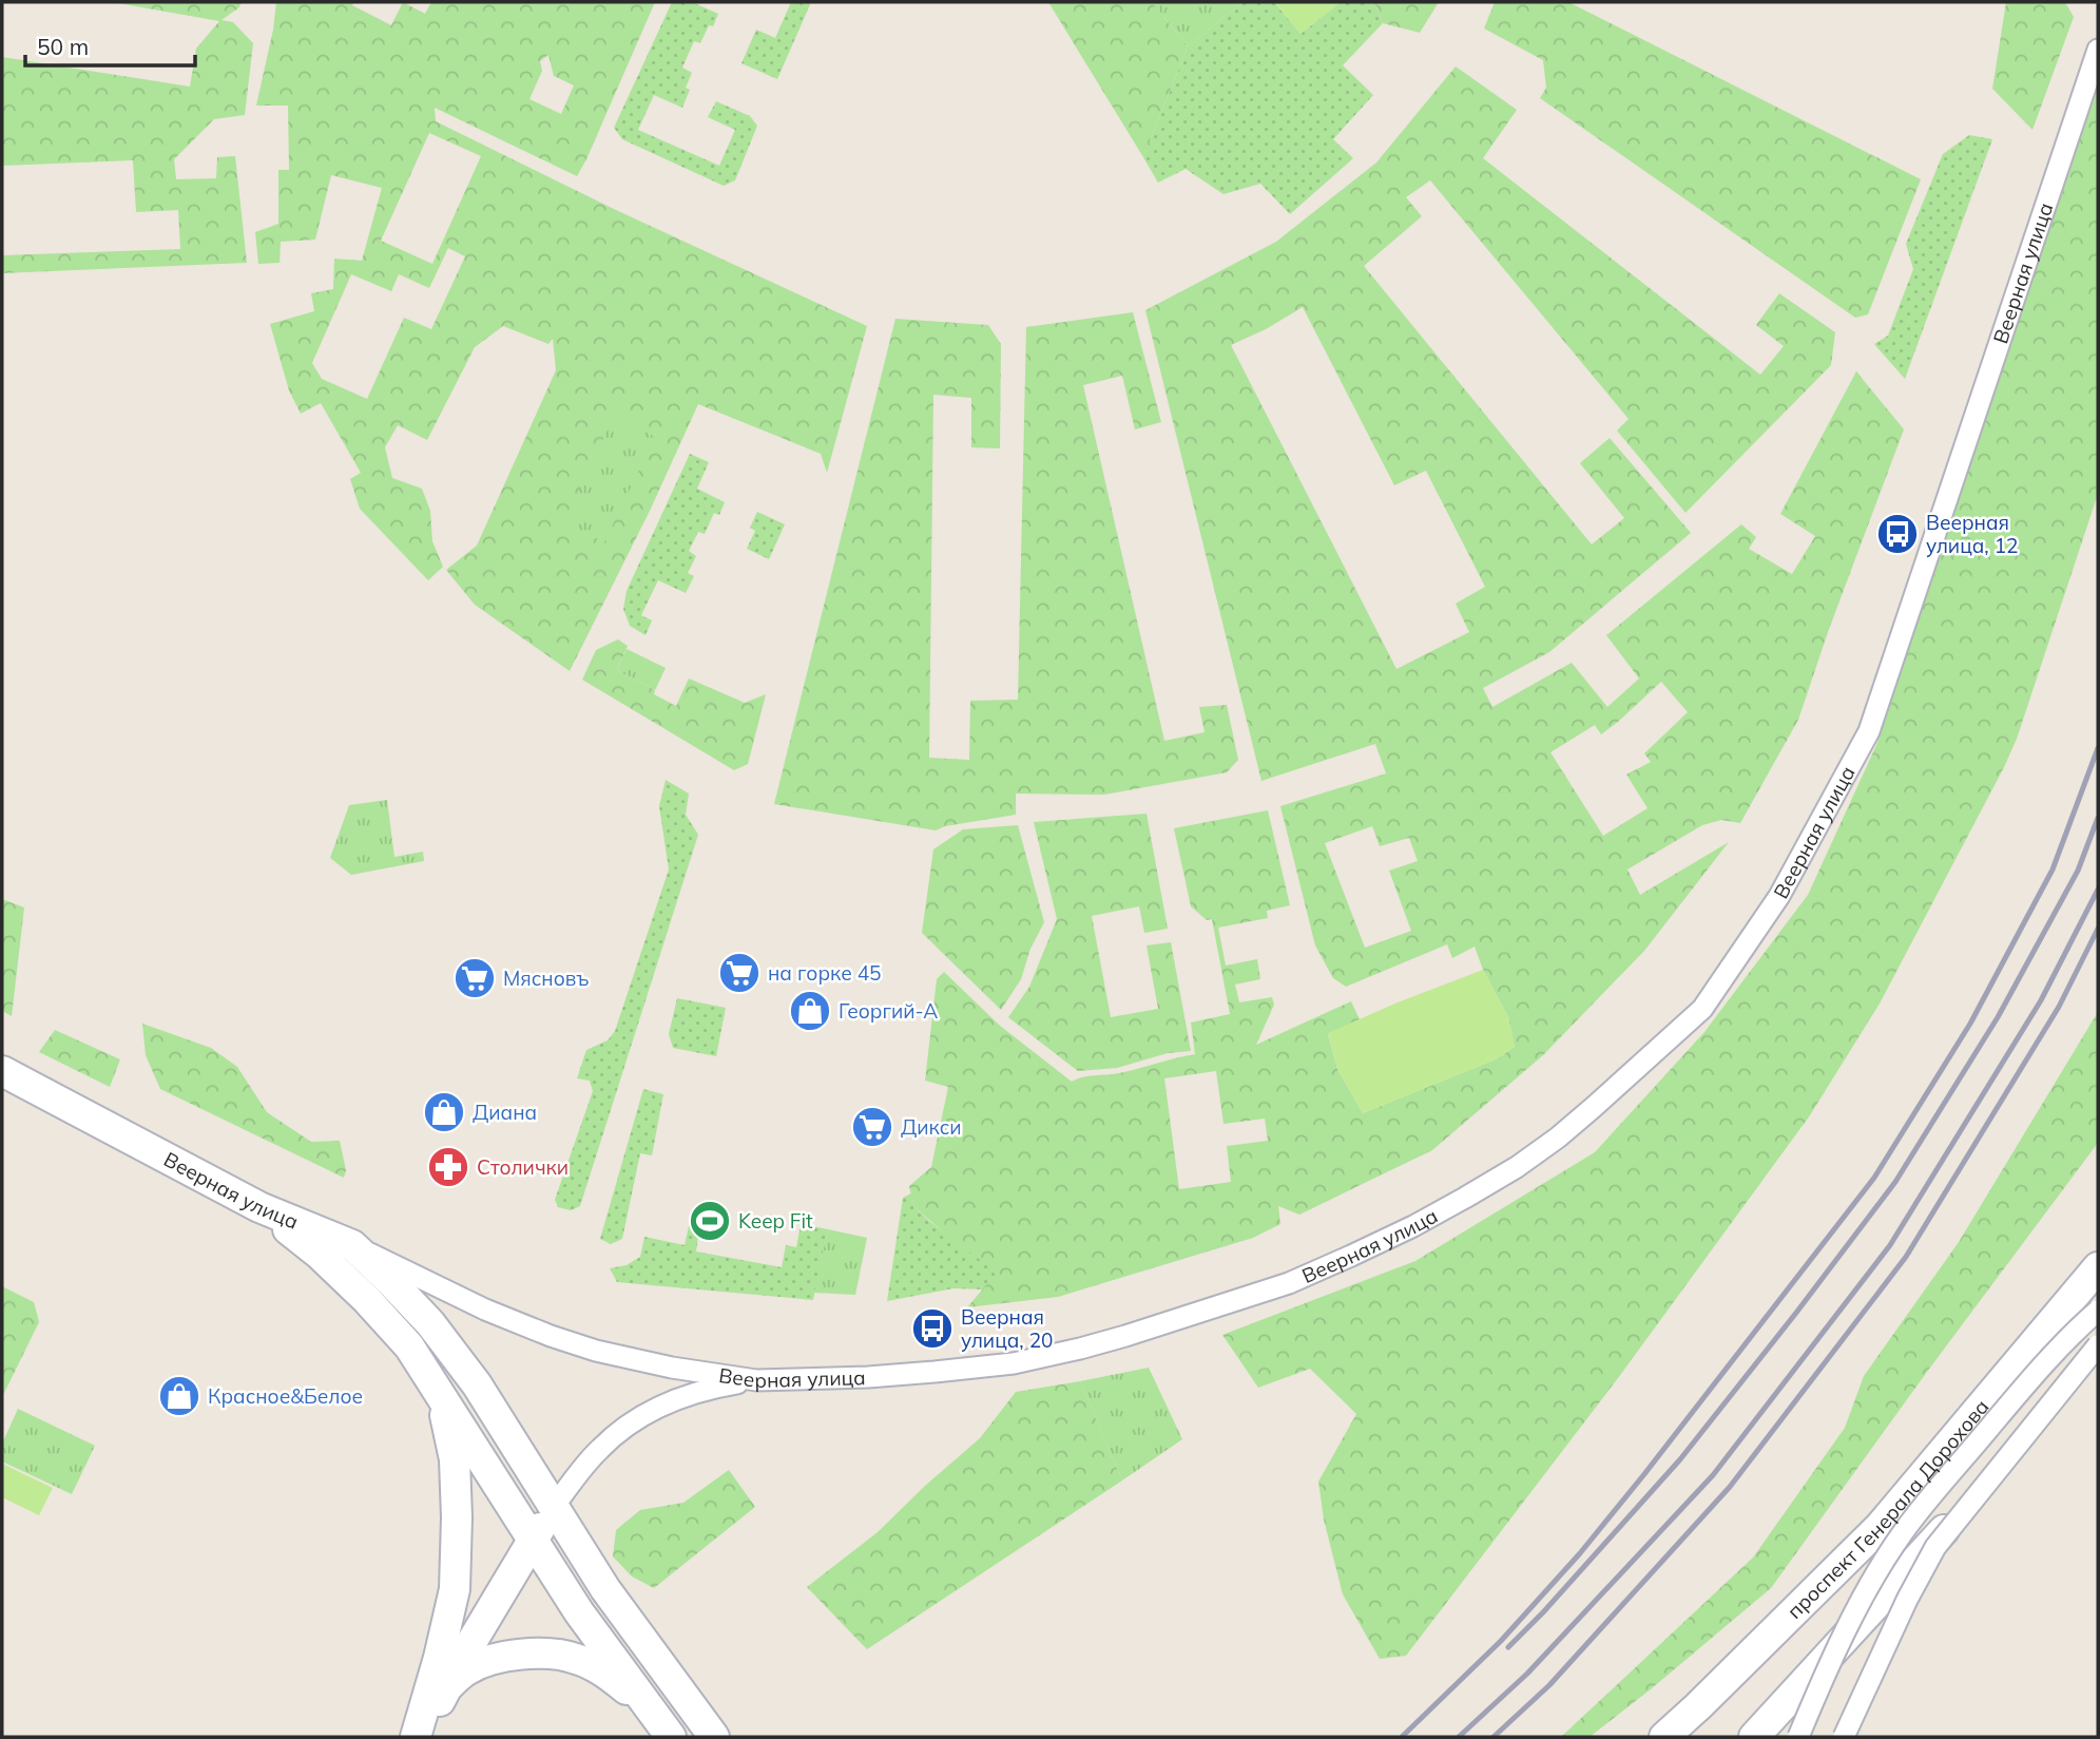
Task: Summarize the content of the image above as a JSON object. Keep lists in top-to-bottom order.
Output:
{
  "streets": {
    "street": ["Веерная улица", "проспект Генерала Дорохова"]
  },
  "places": {
    "bus stop": ["Веерная улица, 12", "Веерная улица, 20"],
    "supermarket": ["на горке 45", "Мясновъ", "Дикси"],
    "shop": ["Георгий-А", "Диана", "Красное&Белое"],
    "pharmacy": ["Столички"],
    "sports": ["Keep Fit"]
  },
  "scale_bar": "50 m"
}
